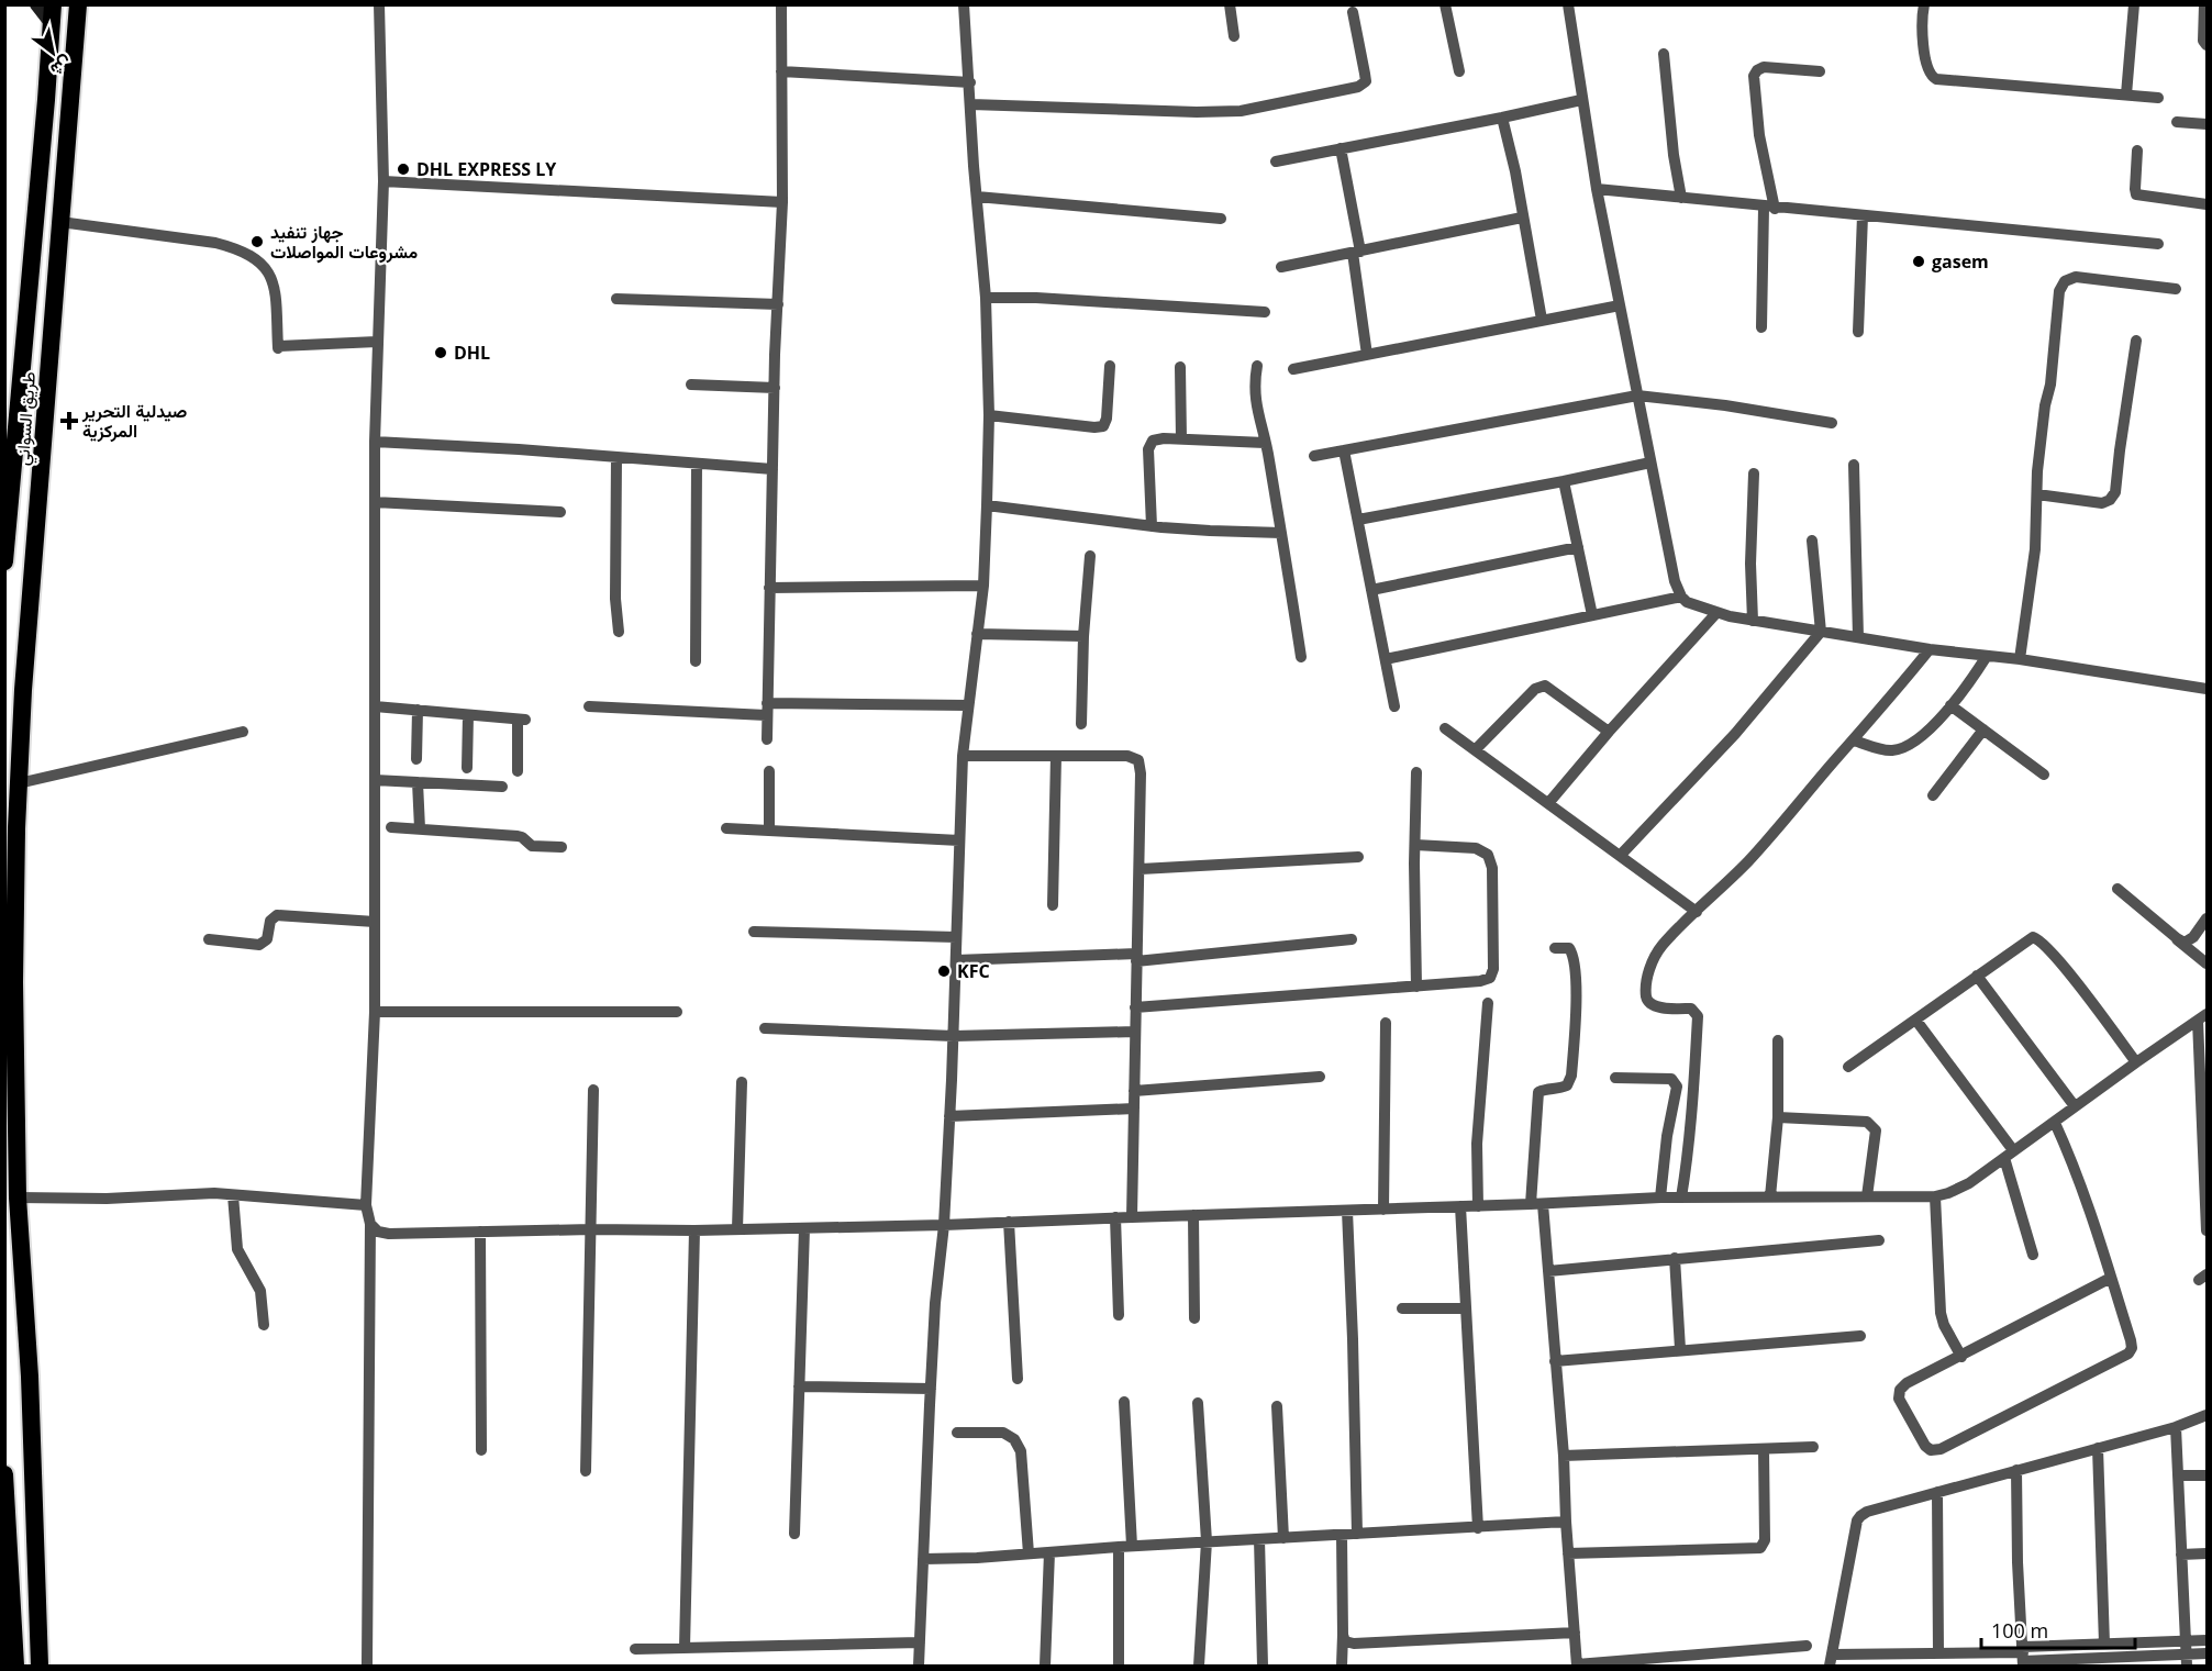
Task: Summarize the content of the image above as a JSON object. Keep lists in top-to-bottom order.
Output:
{
  "streets": {
    "highway": ["طريق السواني"]
  },
  "places": {
    "other": [
      "DHL EXPRESS LY",
      "جهاز تنفيد مشروعات المواصلات",
      "gasem",
      "DHL",
      "KFC"
    ],
    "health": ["صيدلية التحرير المركزية"]
  },
  "scale_bar": "100 m",
  "north": "bottom right"
}
